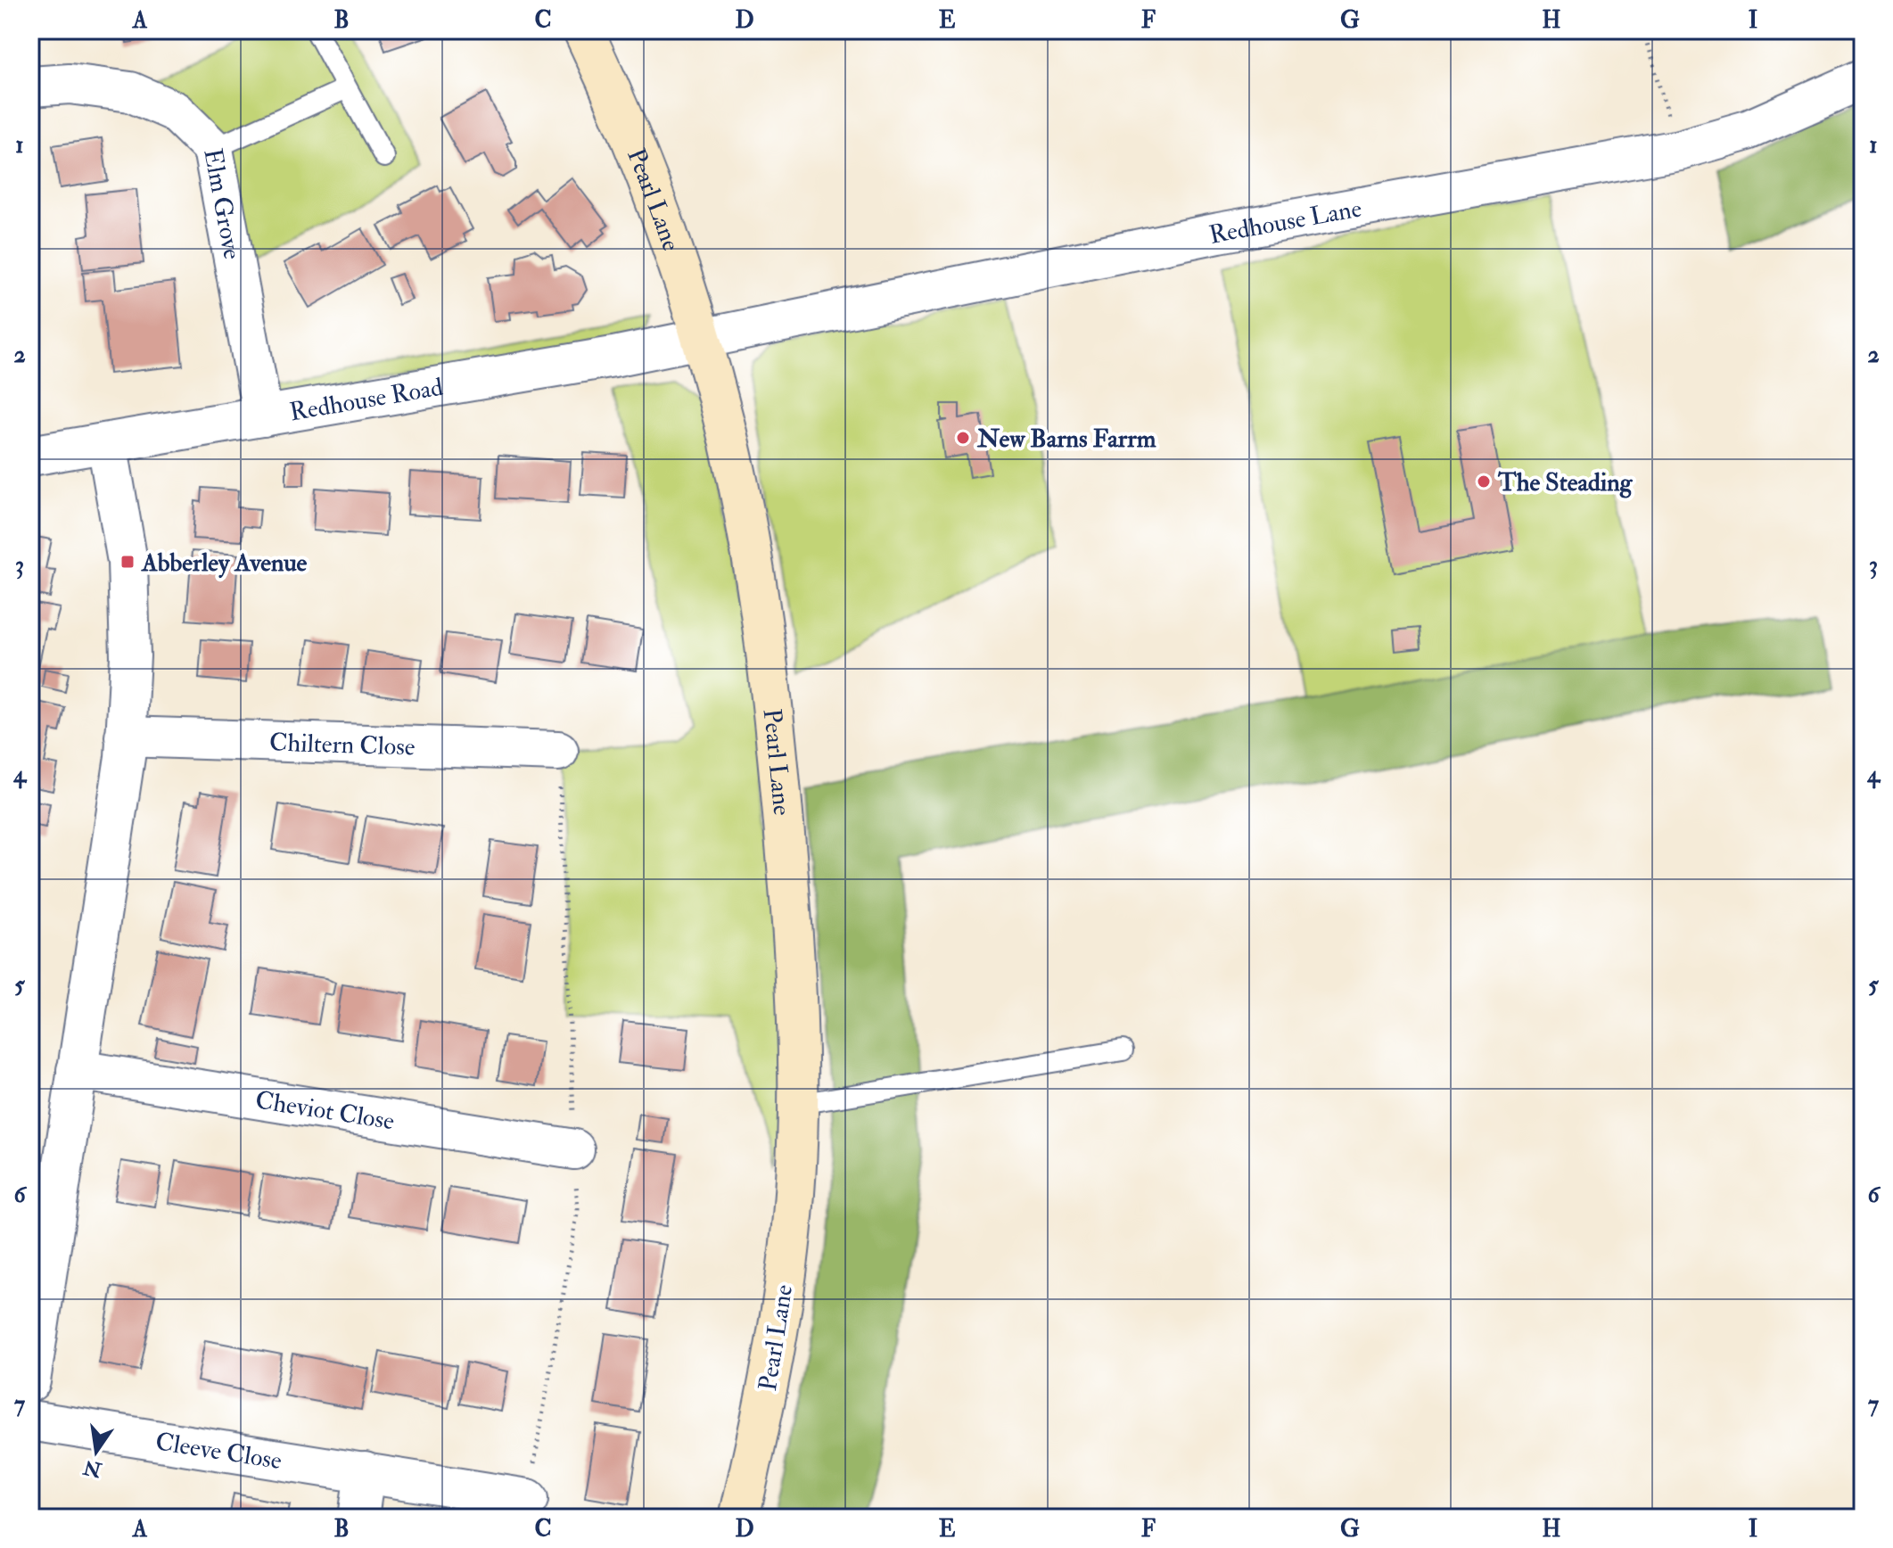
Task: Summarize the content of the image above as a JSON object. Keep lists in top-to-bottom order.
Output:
{
  "streets": {
    "main road": ["Pearl Lane"],
    "street": [
      "Elm Grove",
      "Redhouse Lane",
      "Redhouse Road",
      "Chiltern Close",
      "Cheviot Close",
      "Cleeve Close"
    ]
  },
  "crossings": [
    ["Pearl Lane", "Redhouse Lane"],
    ["Pearl Lane", "Redhouse Road"],
    ["Elm Grove", "Redhouse Road"],
    ["Redhouse Lane", "Redhouse Road"]
  ],
  "places": {
    "other": ["New Barns Farrm", "The Steading"],
    "transit": ["Abberley Avenue"]
  },
  "north": "bottom",
  "grid": {
    "columns": [
      "A",
      "B",
      "C",
      "D",
      "E",
      "F",
      "G",
      "H",
      "I"
    ],
    "rows": [
      "1",
      "2",
      "3",
      "4",
      "5",
      "6",
      "7"
    ]
  }
}
